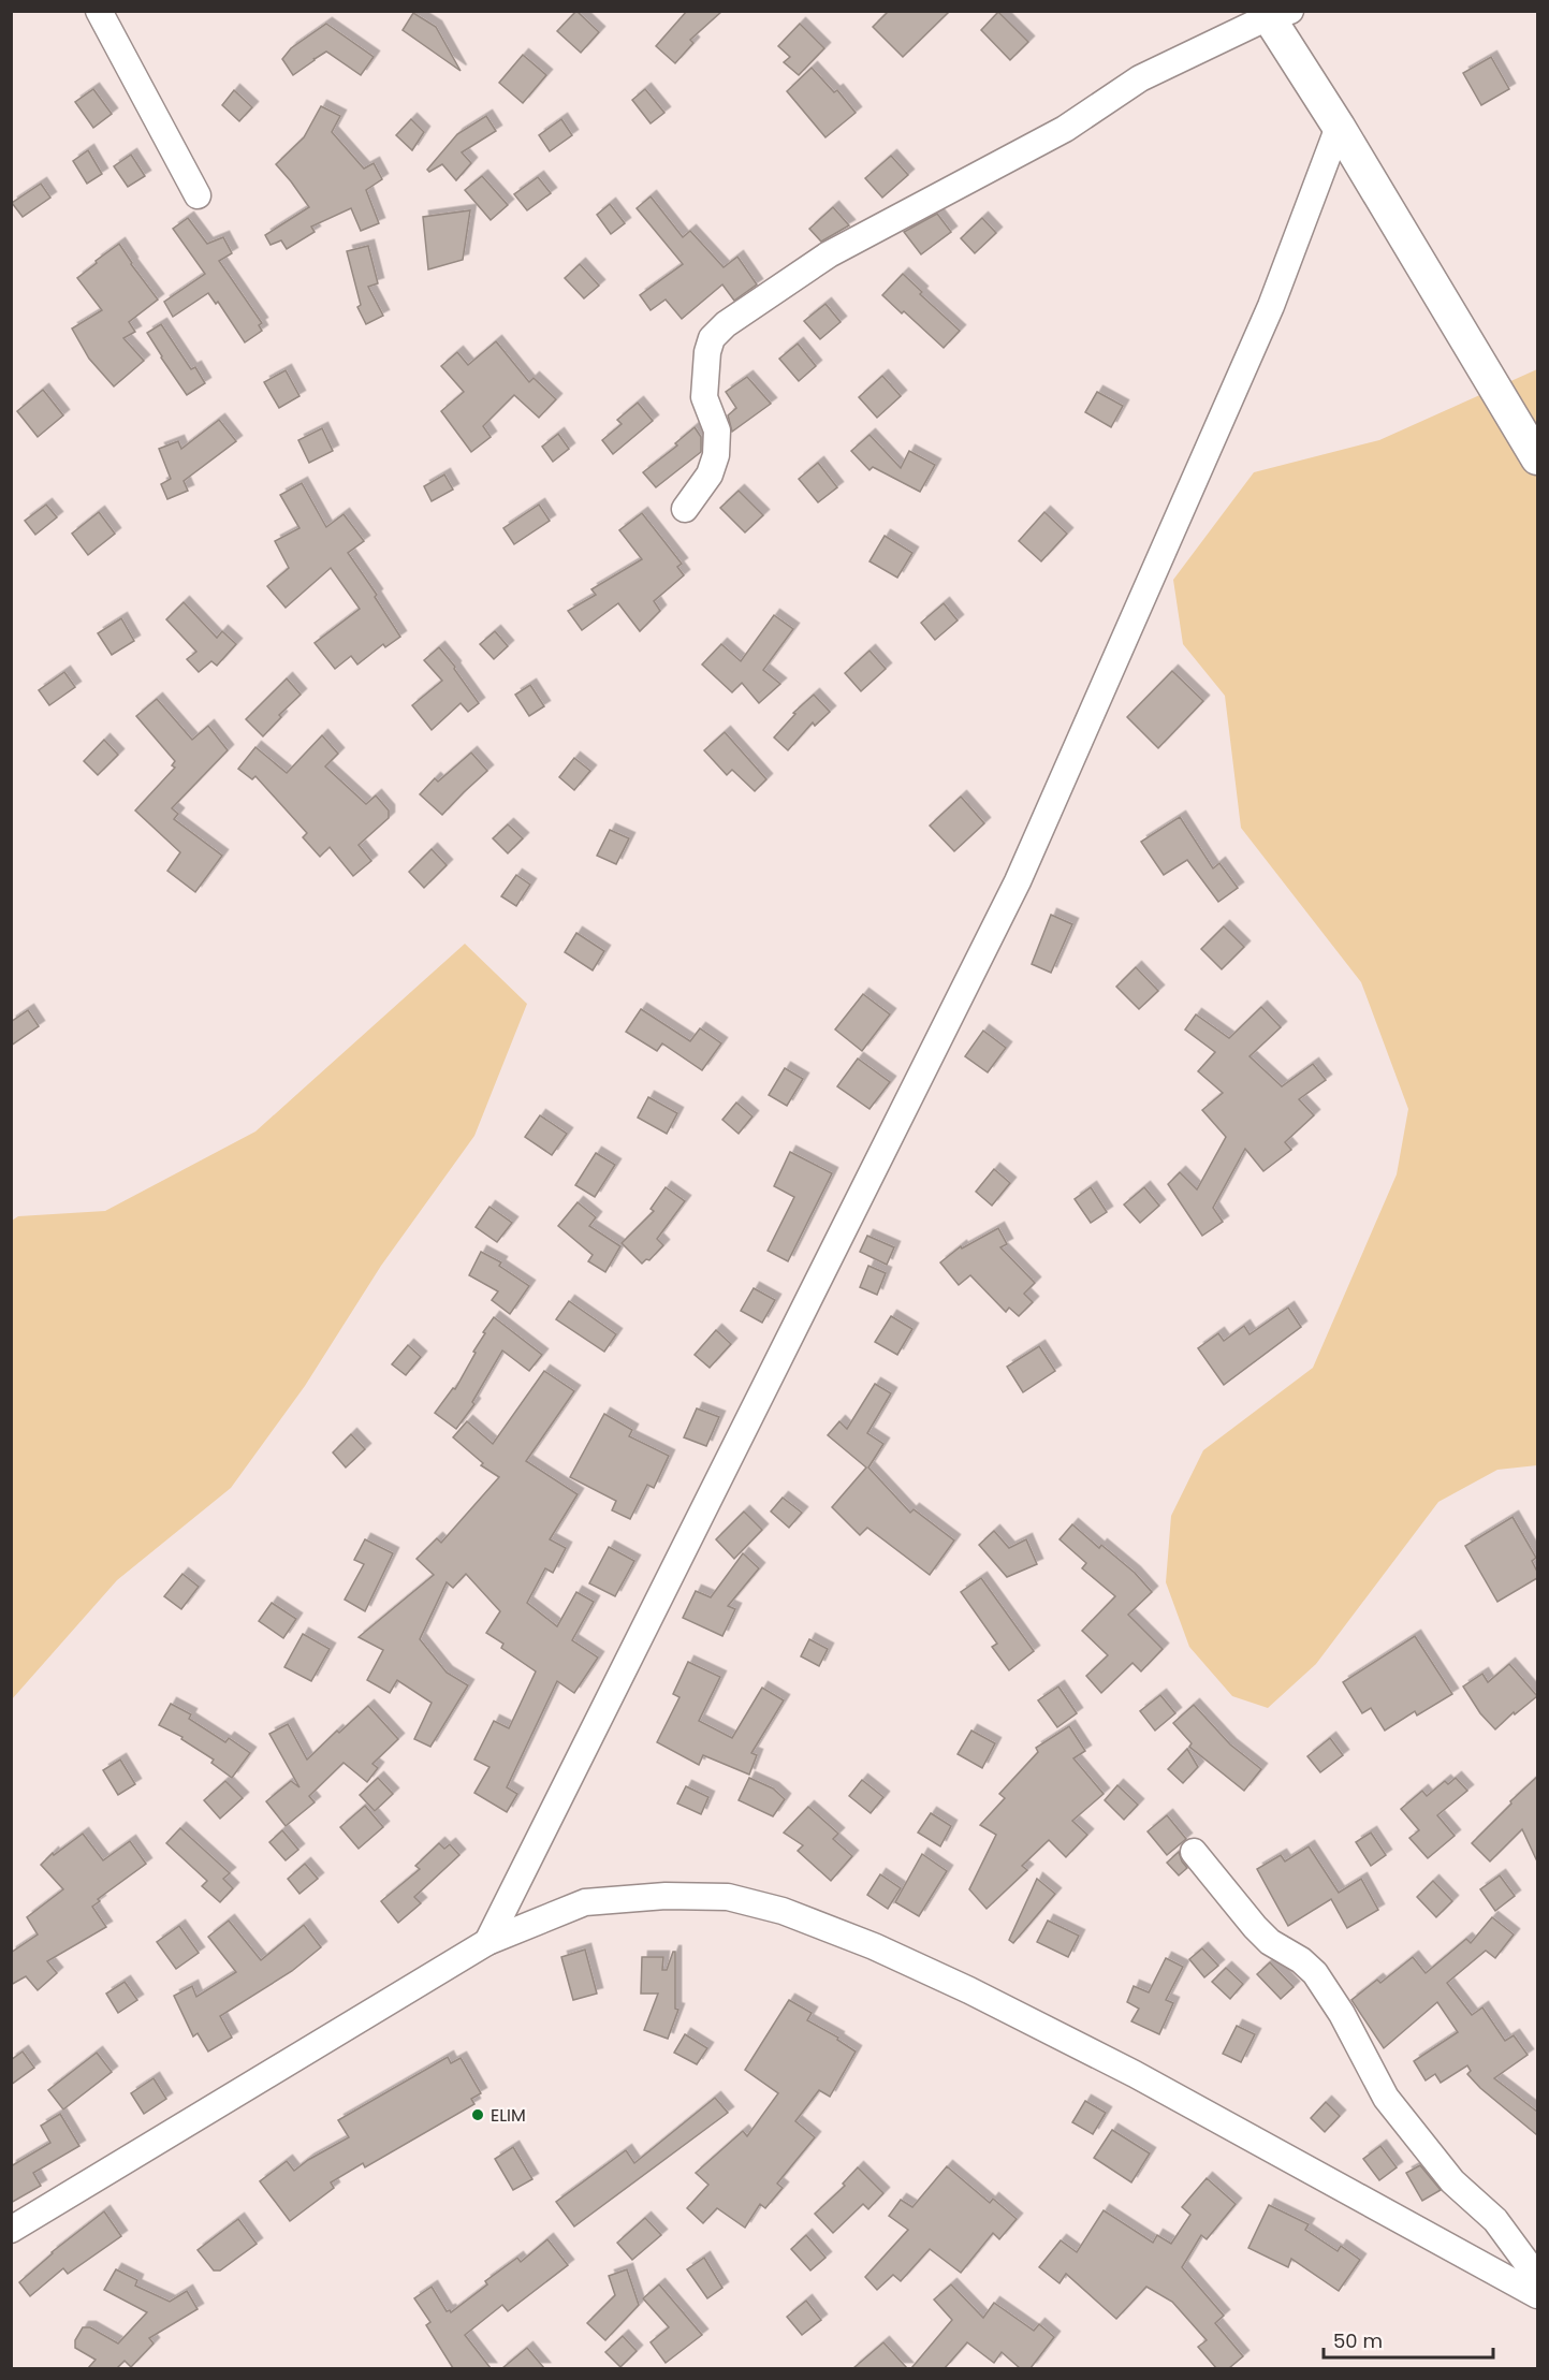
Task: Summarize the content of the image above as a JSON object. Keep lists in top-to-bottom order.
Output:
{
  "places": ["ELIM"],
  "scale_bar": "50 m"
}
